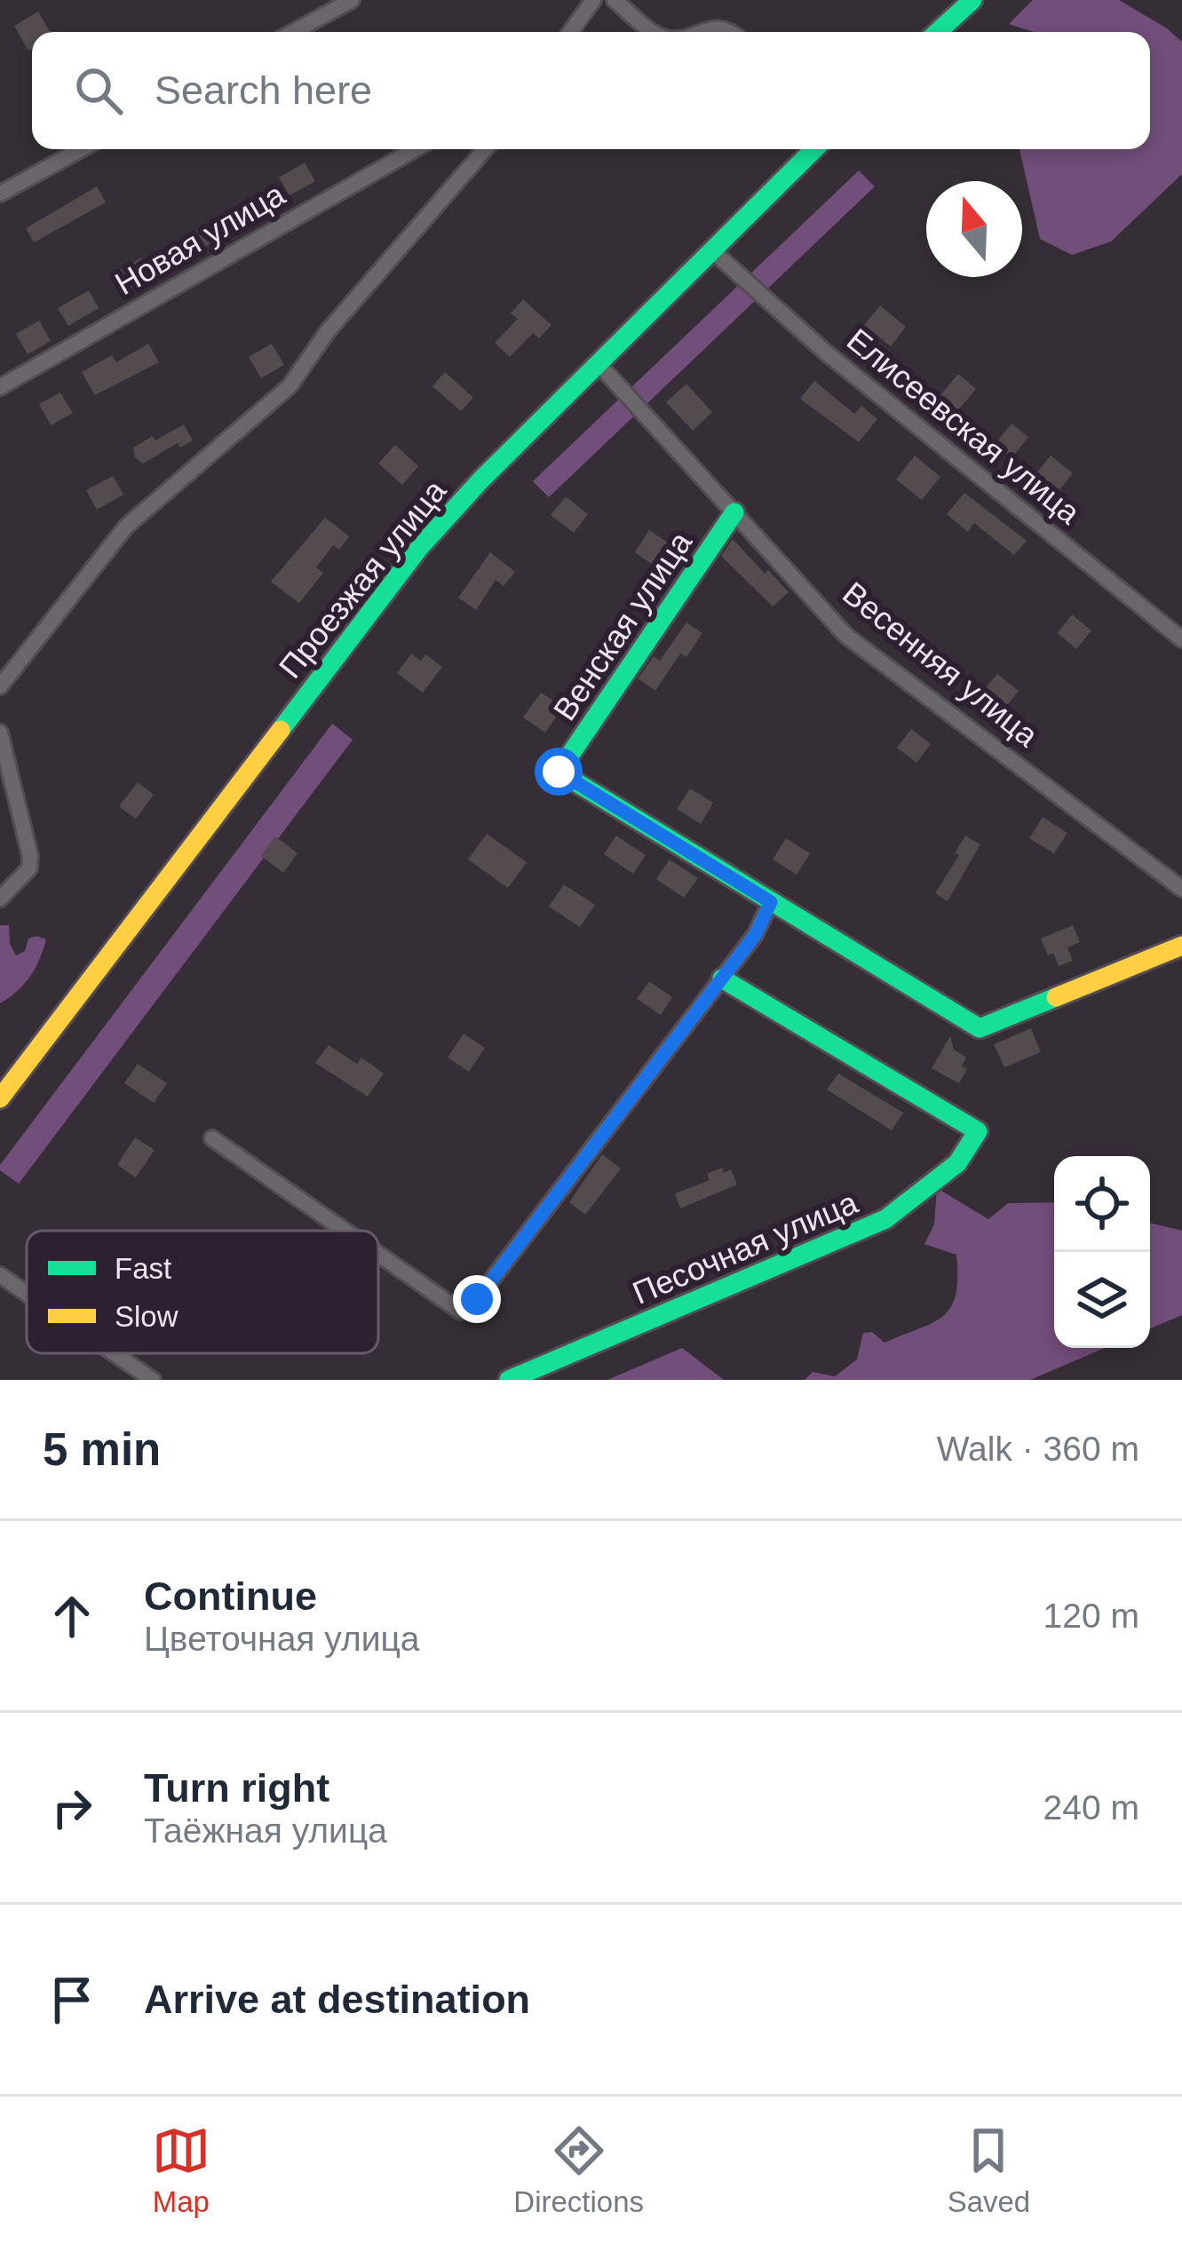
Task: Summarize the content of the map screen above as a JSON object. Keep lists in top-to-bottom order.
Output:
{
  "streets": {
    "street": [
      "Новая улица",
      "Елисеевская улица",
      "Проезжая улица",
      "Венская улица",
      "Весенняя улица",
      "Песочная улица"
    ]
  },
  "crossings": [
    ["Елисеевская улица", "Проезжая улица"],
    ["Проезжая улица", "Весенняя улица"],
    ["Венская улица", "Весенняя улица"]
  ],
  "legend": ["Fast", "Slow"],
  "north": "top",
  "page": {
    "search": "Search here",
    "heading": ["5 min", "Walk · 360 m"],
    "list": [
      ["Continue", "Цветочная улица", "120 m"],
      ["Turn right", "Таёжная улица", "240 m"],
      "Arrive at destination"
    ],
    "nav": ["Map", "Directions", "Saved"]
  }
}
